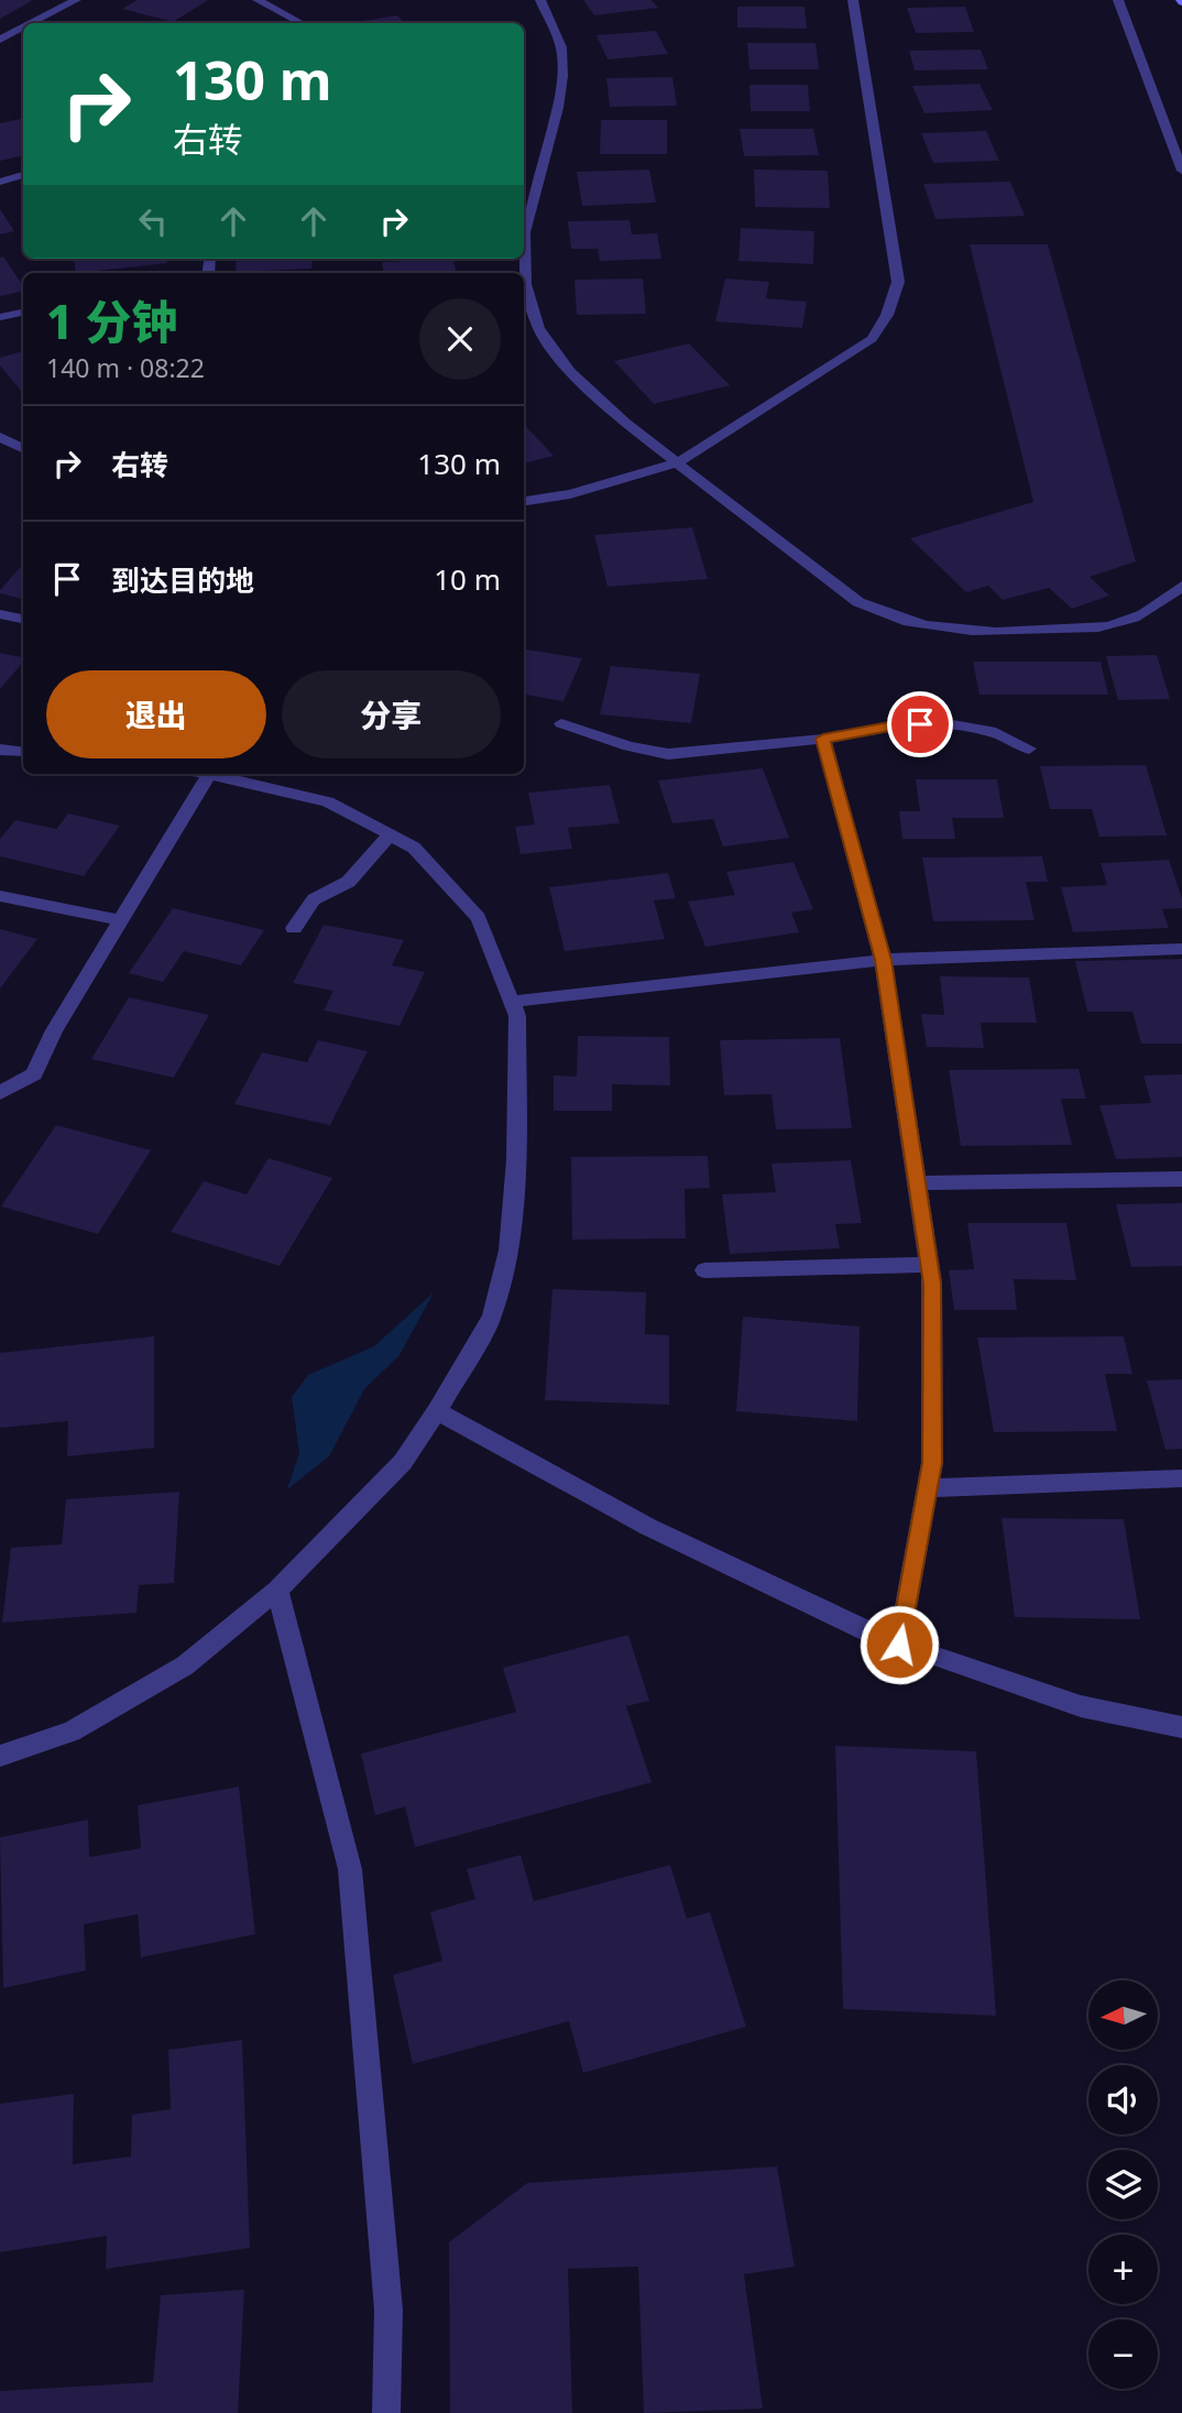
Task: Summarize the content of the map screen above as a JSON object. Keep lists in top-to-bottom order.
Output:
{
  "north": "left",
  "page": {
    "turn": ["130 m", "右转"],
    "heading": ["1 分钟", "140 m · 08:22"],
    "list": [
      {
        "name": "右转",
        "value": "130 m"
      },
      {
        "name": "到达目的地",
        "value": "10 m"
      }
    ],
    "buttons": ["退出", "分享"],
    "map_buttons": ["+", "−"]
  }
}
